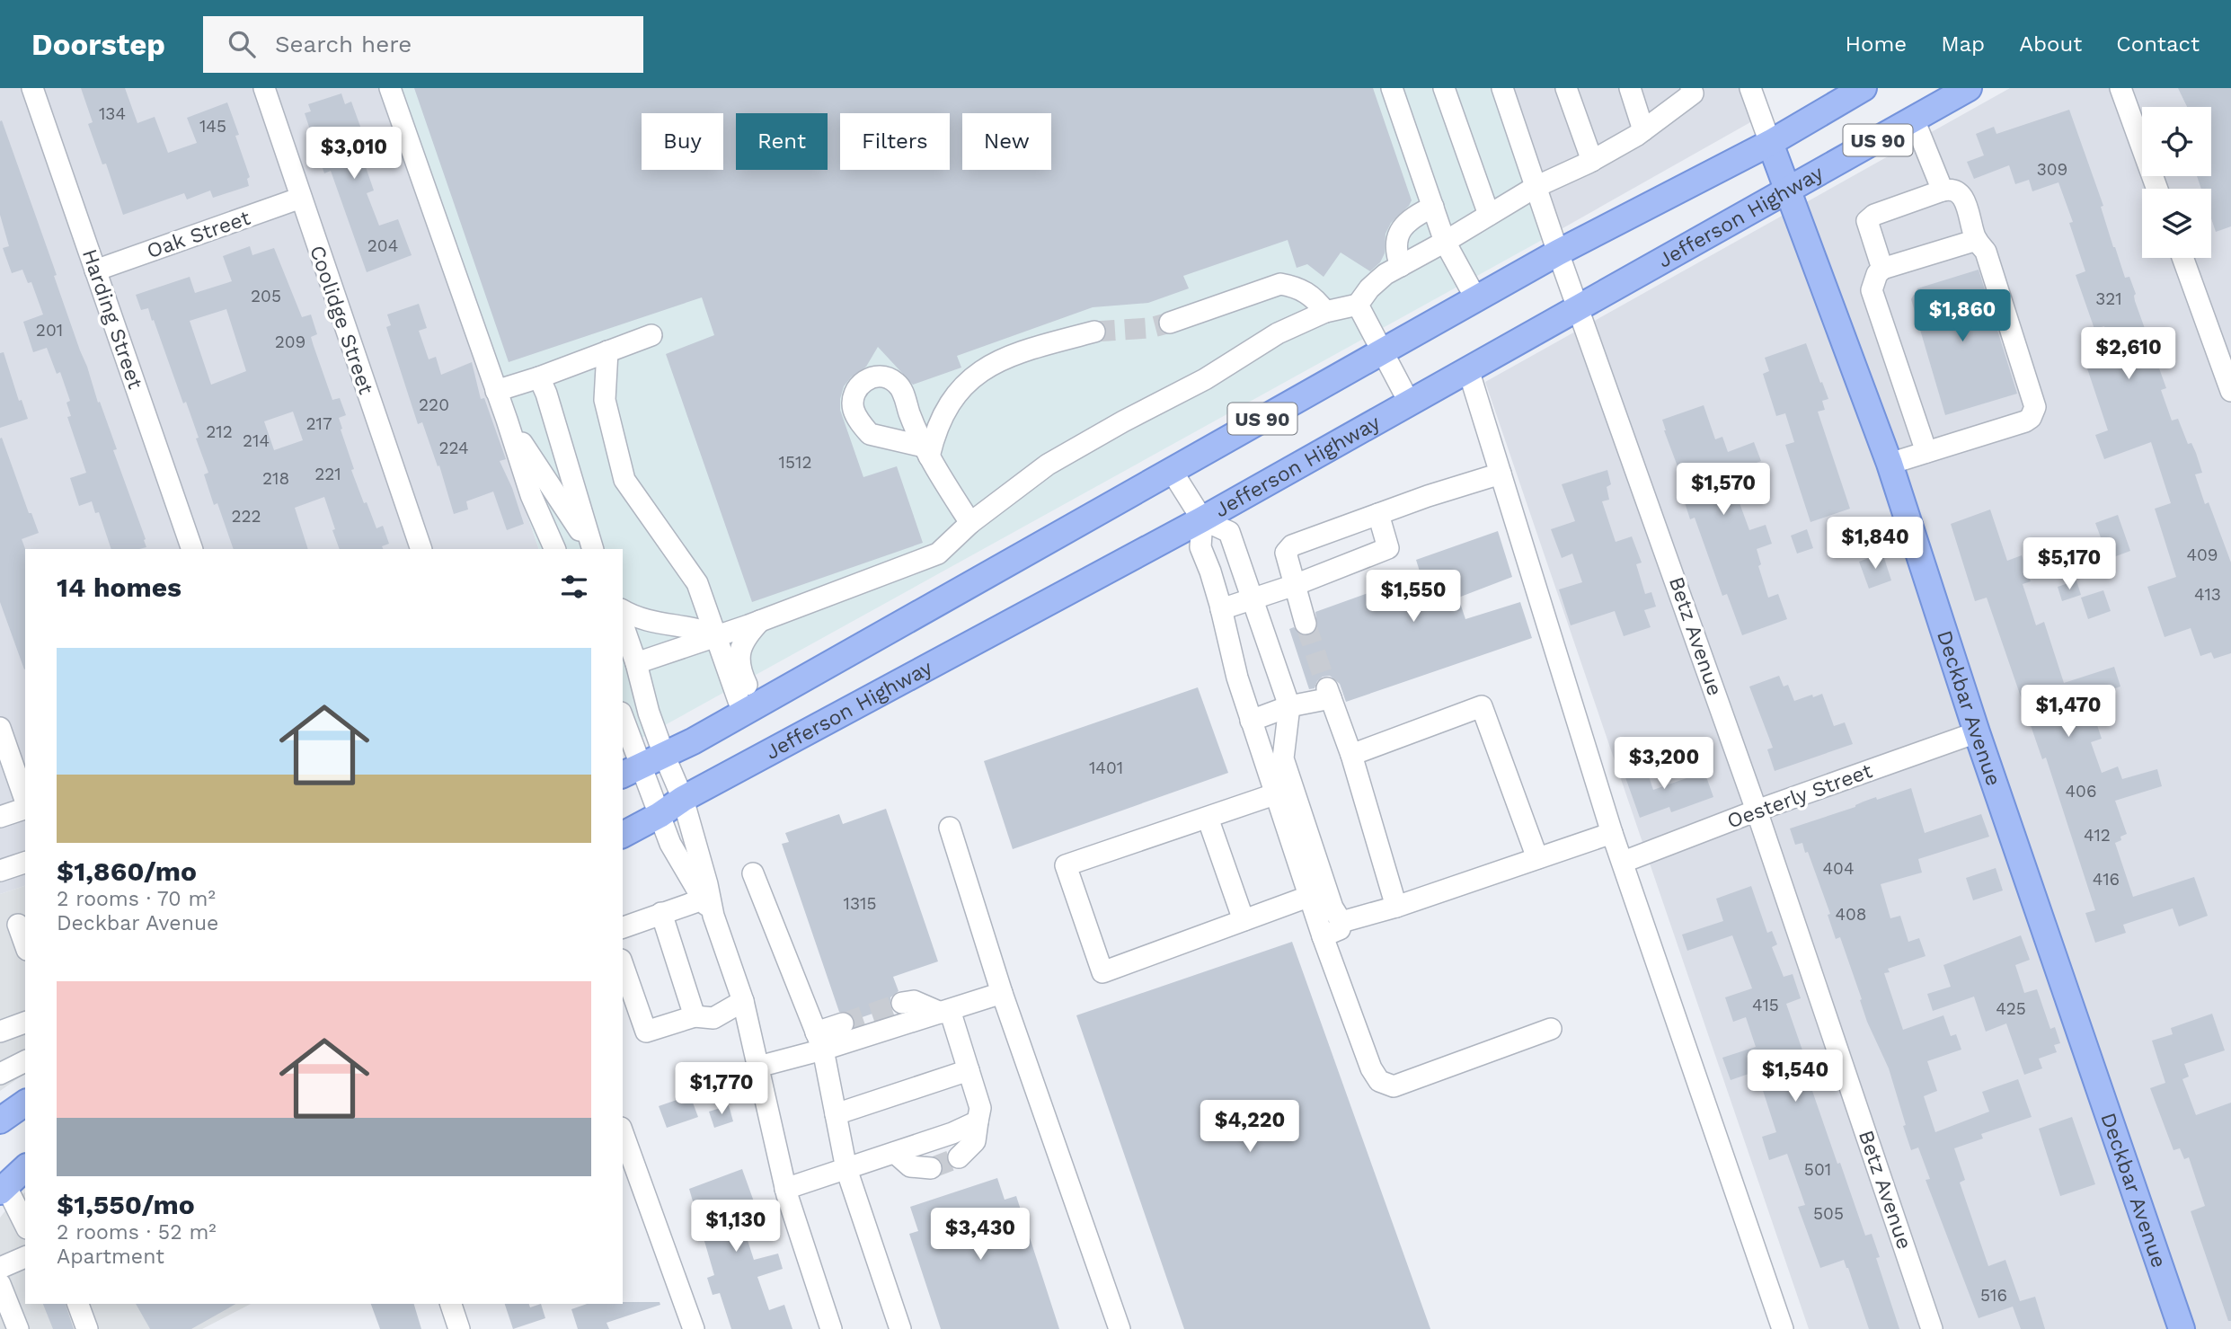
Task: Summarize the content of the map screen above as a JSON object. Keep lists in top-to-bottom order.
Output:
{
  "streets": {
    "main road": ["US 90", "Jefferson Highway", "Deckbar Avenue"],
    "street": [
      "Oak Street",
      "Harding Street",
      "Coolidge Street",
      "Betz Avenue",
      "Oesterly Street"
    ]
  },
  "crossings": [
    ["US 90", "Betz Avenue"],
    ["US 90", "Deckbar Avenue"],
    ["Jefferson Highway", "Betz Avenue"],
    ["Jefferson Highway", "Deckbar Avenue"],
    ["Oak Street", "Harding Street"],
    ["Oak Street", "Coolidge Street"],
    ["Betz Avenue", "Oesterly Street"],
    ["Deckbar Avenue", "Oesterly Street"]
  ],
  "house_numbers": [
    "134",
    "145",
    "309",
    "204",
    "205",
    "321",
    "201",
    "209",
    "220",
    "217",
    "212",
    "214",
    "224",
    "1512",
    "221",
    "218",
    "222",
    "409",
    "413",
    "1401",
    "406",
    "412",
    "404",
    "416",
    "1315",
    "408",
    "415",
    "425",
    "501",
    "505",
    "516"
  ],
  "page": {
    "header": "Doorstep",
    "search": "Search here",
    "nav": [
      "Home",
      "Map",
      "About",
      "Contact"
    ],
    "chip": [
      "Buy",
      "Rent",
      "Filters",
      "New"
    ],
    "price": [
      "$3,010",
      "$1,860",
      "$2,610",
      "$1,570",
      "$1,840",
      "$5,170",
      "$1,550",
      "$1,470",
      "$3,200",
      "$1,540",
      "$1,770",
      "$4,220",
      "$1,130",
      "$3,430"
    ],
    "heading": "14 homes",
    "list": [
      {
        "name": "$1,860/mo",
        "note": "2 rooms · 70 m² · Deckbar Avenue"
      },
      {
        "name": "$1,550/mo",
        "note": "2 rooms · 52 m² · Apartment"
      }
    ]
  }
}
